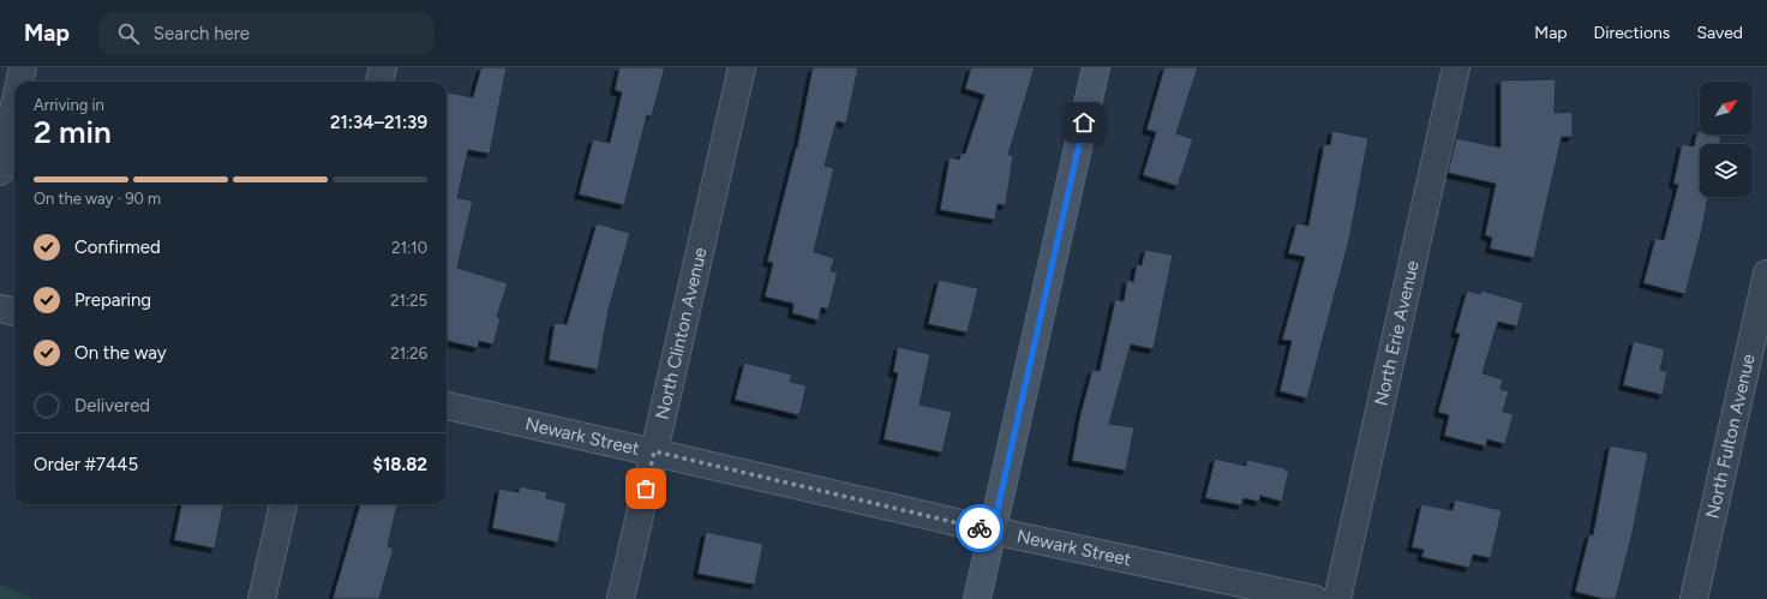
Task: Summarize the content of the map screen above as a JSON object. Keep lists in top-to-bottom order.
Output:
{
  "streets": {
    "street": [
      "North Clinton Avenue",
      "North Erie Avenue",
      "Newark Street",
      "North Fulton Avenue"
    ]
  },
  "crossings": [
    ["North Clinton Avenue", "Newark Street"]
  ],
  "north": "top right",
  "page": {
    "header": "Map",
    "search": "Search here",
    "nav": ["Map", "Directions", "Saved"],
    "heading": ["2 min", "Arriving in", "21:34–21:39"],
    "panel": ["Order #7445", "$18.82"],
    "bar": "On the way · 90 m",
    "list": [
      ["Confirmed", "21:10"],
      ["Preparing", "21:25"],
      ["On the way", "21:26"],
      "Delivered"
    ]
  }
}
